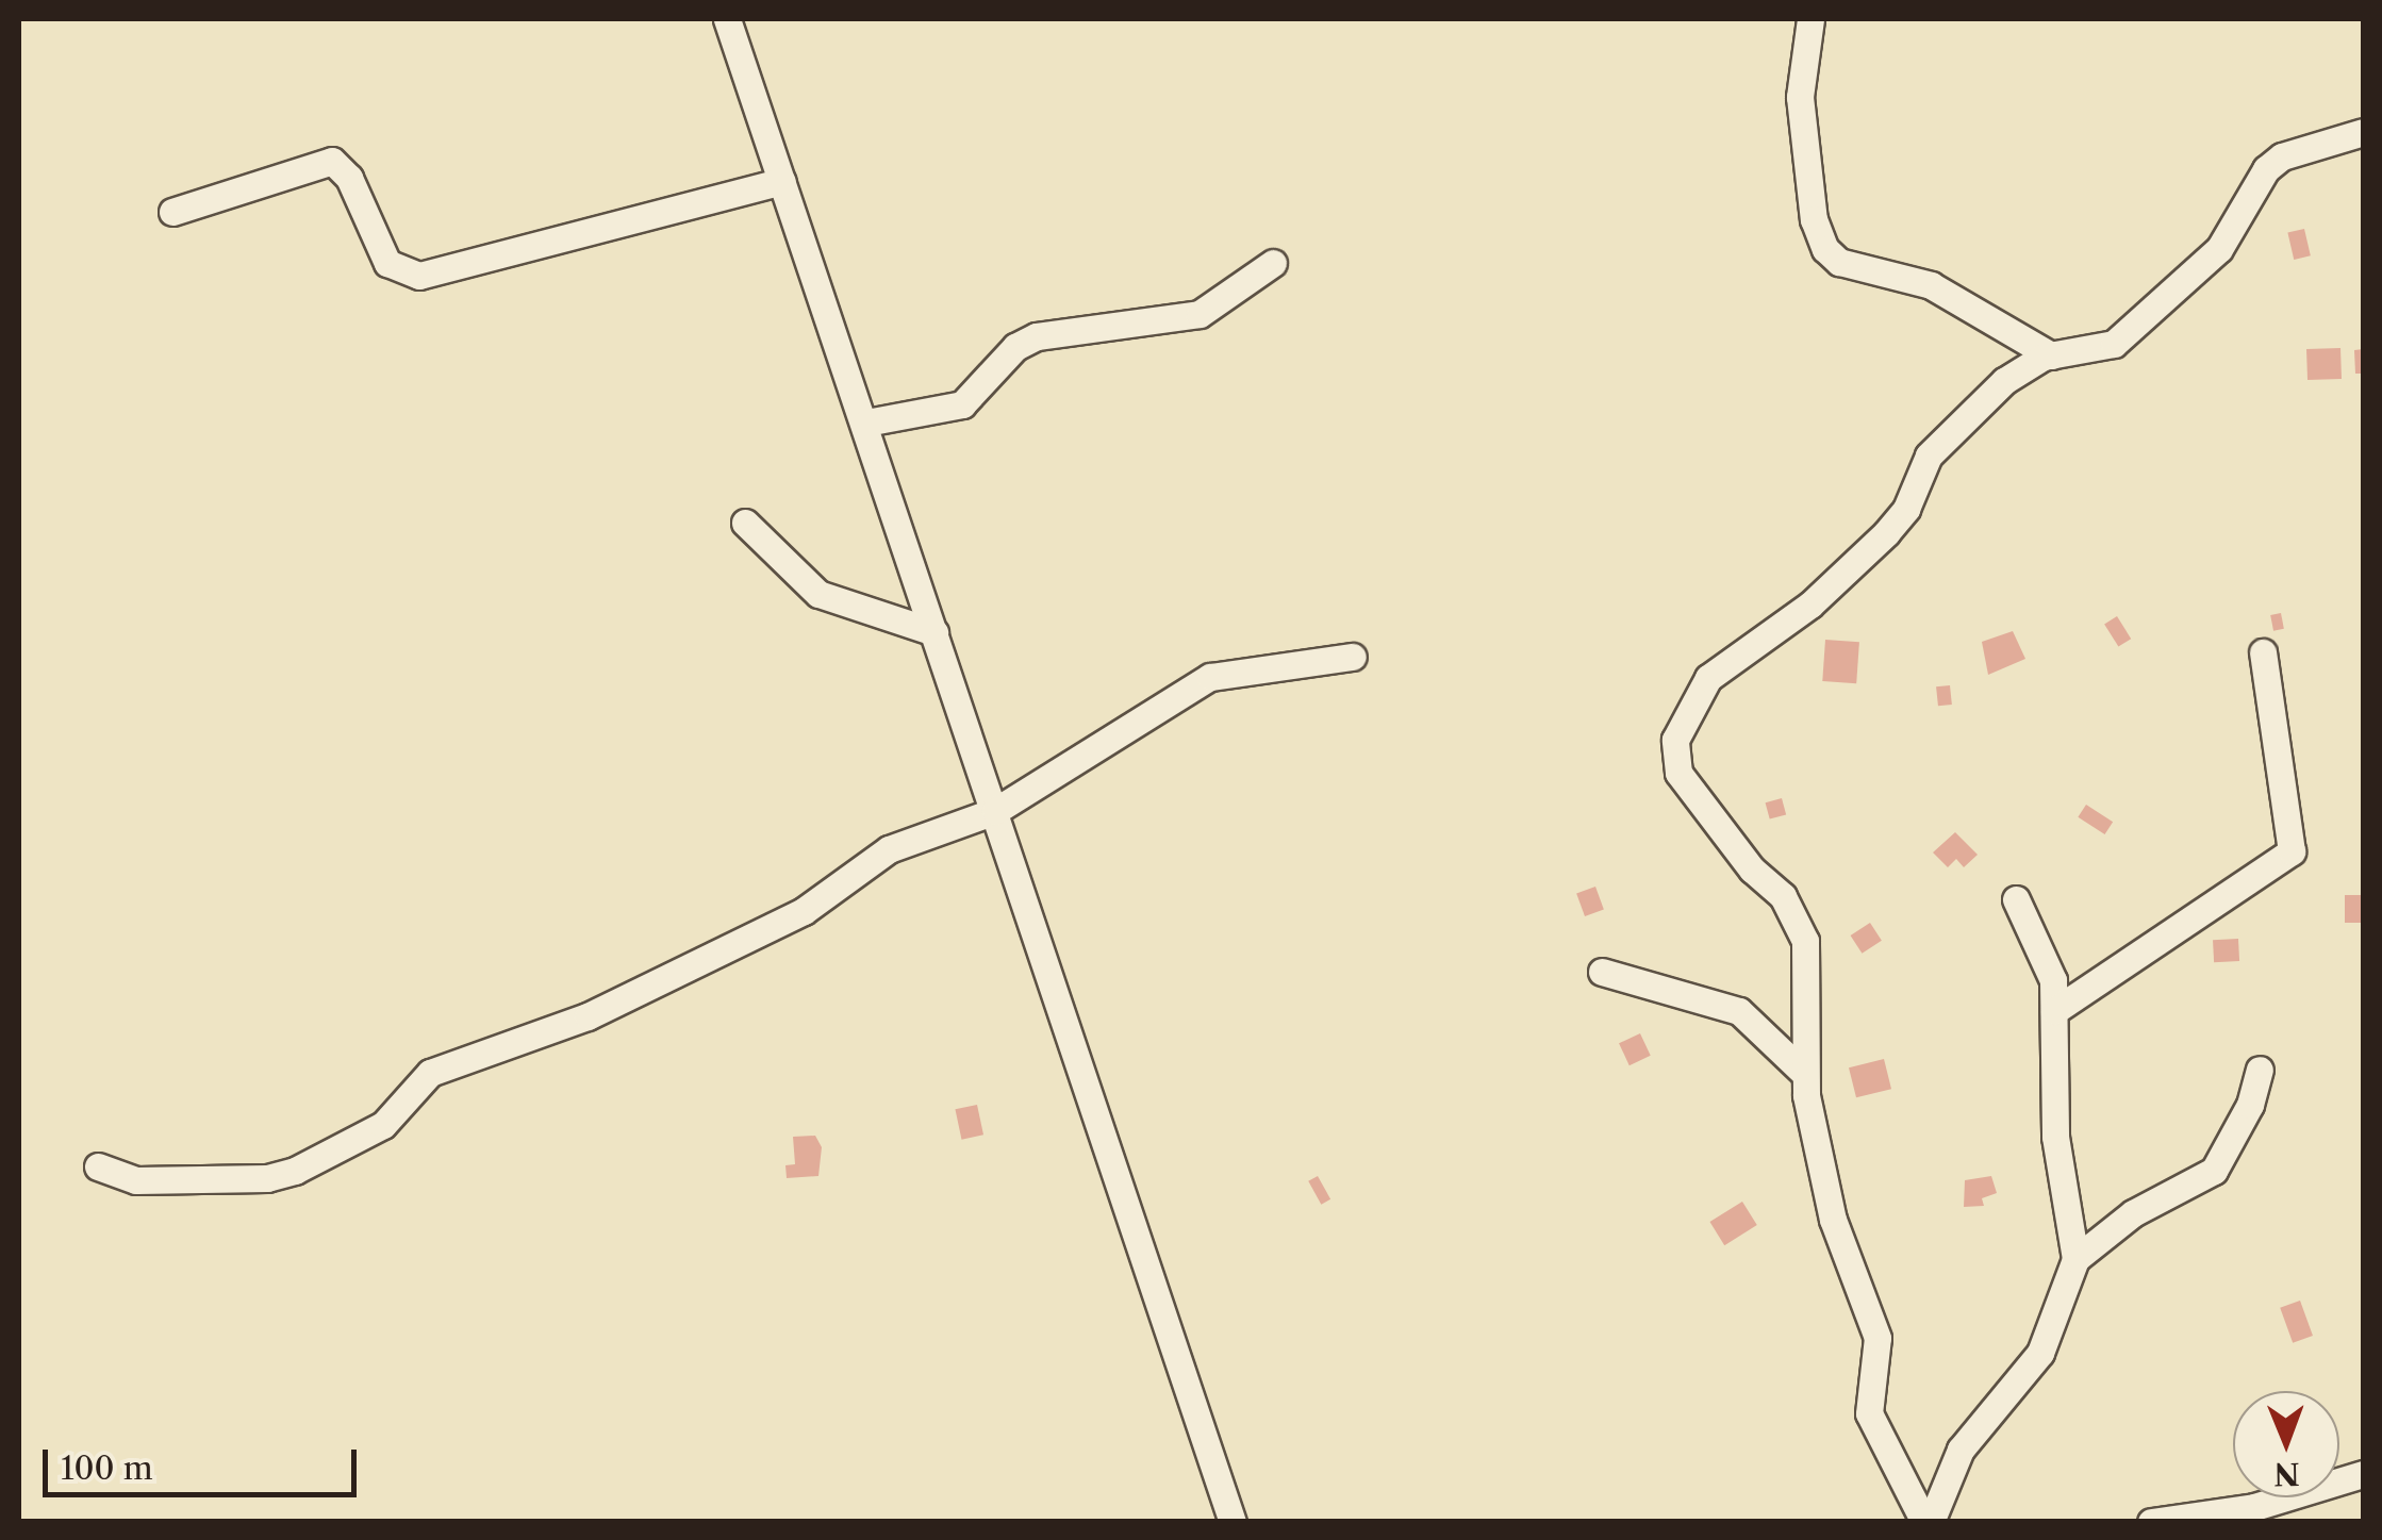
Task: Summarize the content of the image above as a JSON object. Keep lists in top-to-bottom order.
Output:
{
  "scale_bar": "100 m",
  "north": "bottom"
}
